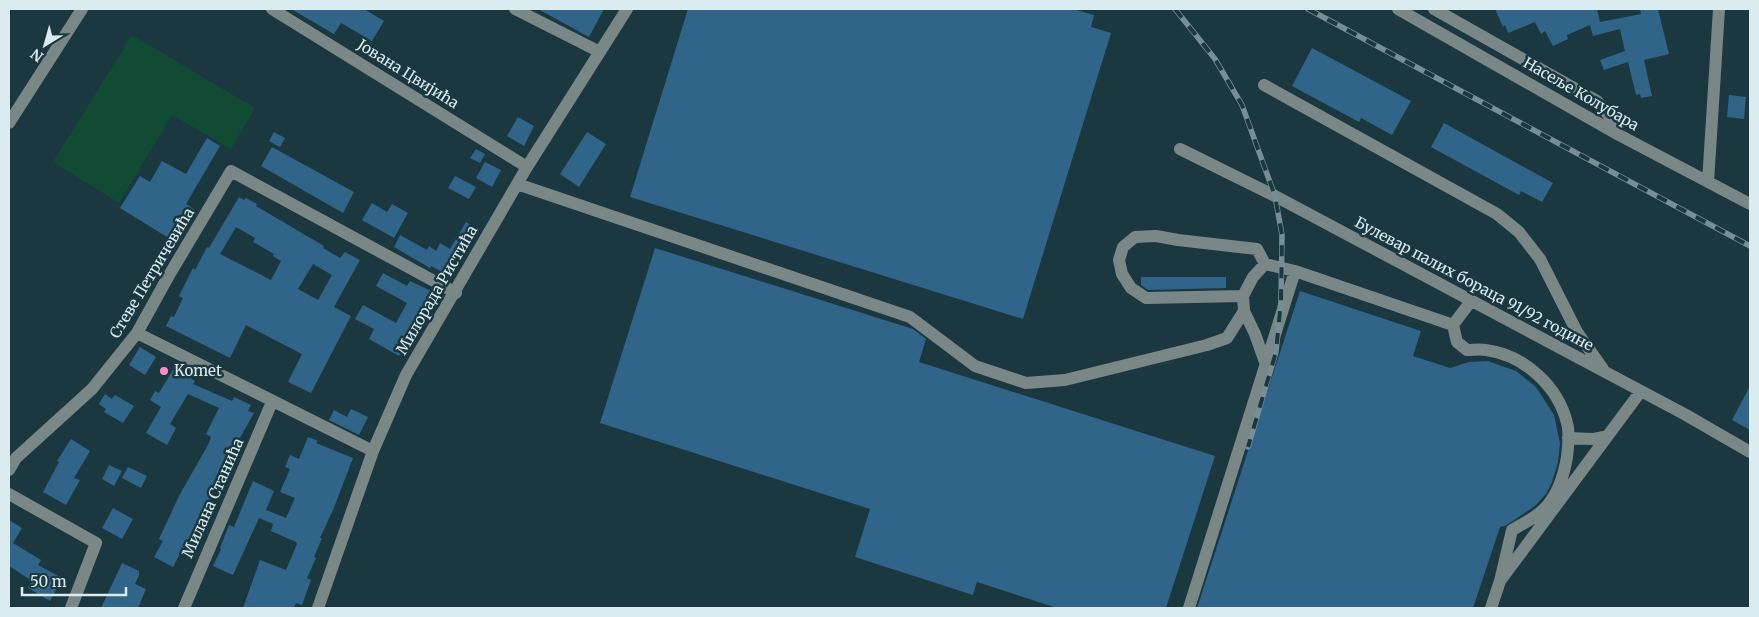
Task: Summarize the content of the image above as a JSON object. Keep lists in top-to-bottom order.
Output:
{
  "streets": {
    "street": [
      "Јована Цвијића",
      "Насеље Колубара",
      "Стеве Петричевића",
      "Булевар палих бораца 91/92 године",
      "Милорада Ристића",
      "Милана Станића"
    ]
  },
  "crossings": [
    ["Јована Цвијића", "Милорада Ристића"],
    ["Стеве Петричевића", "Милорада Ристића"]
  ],
  "places": ["Komet"],
  "scale_bar": "50 m",
  "north": "bottom left"
}
